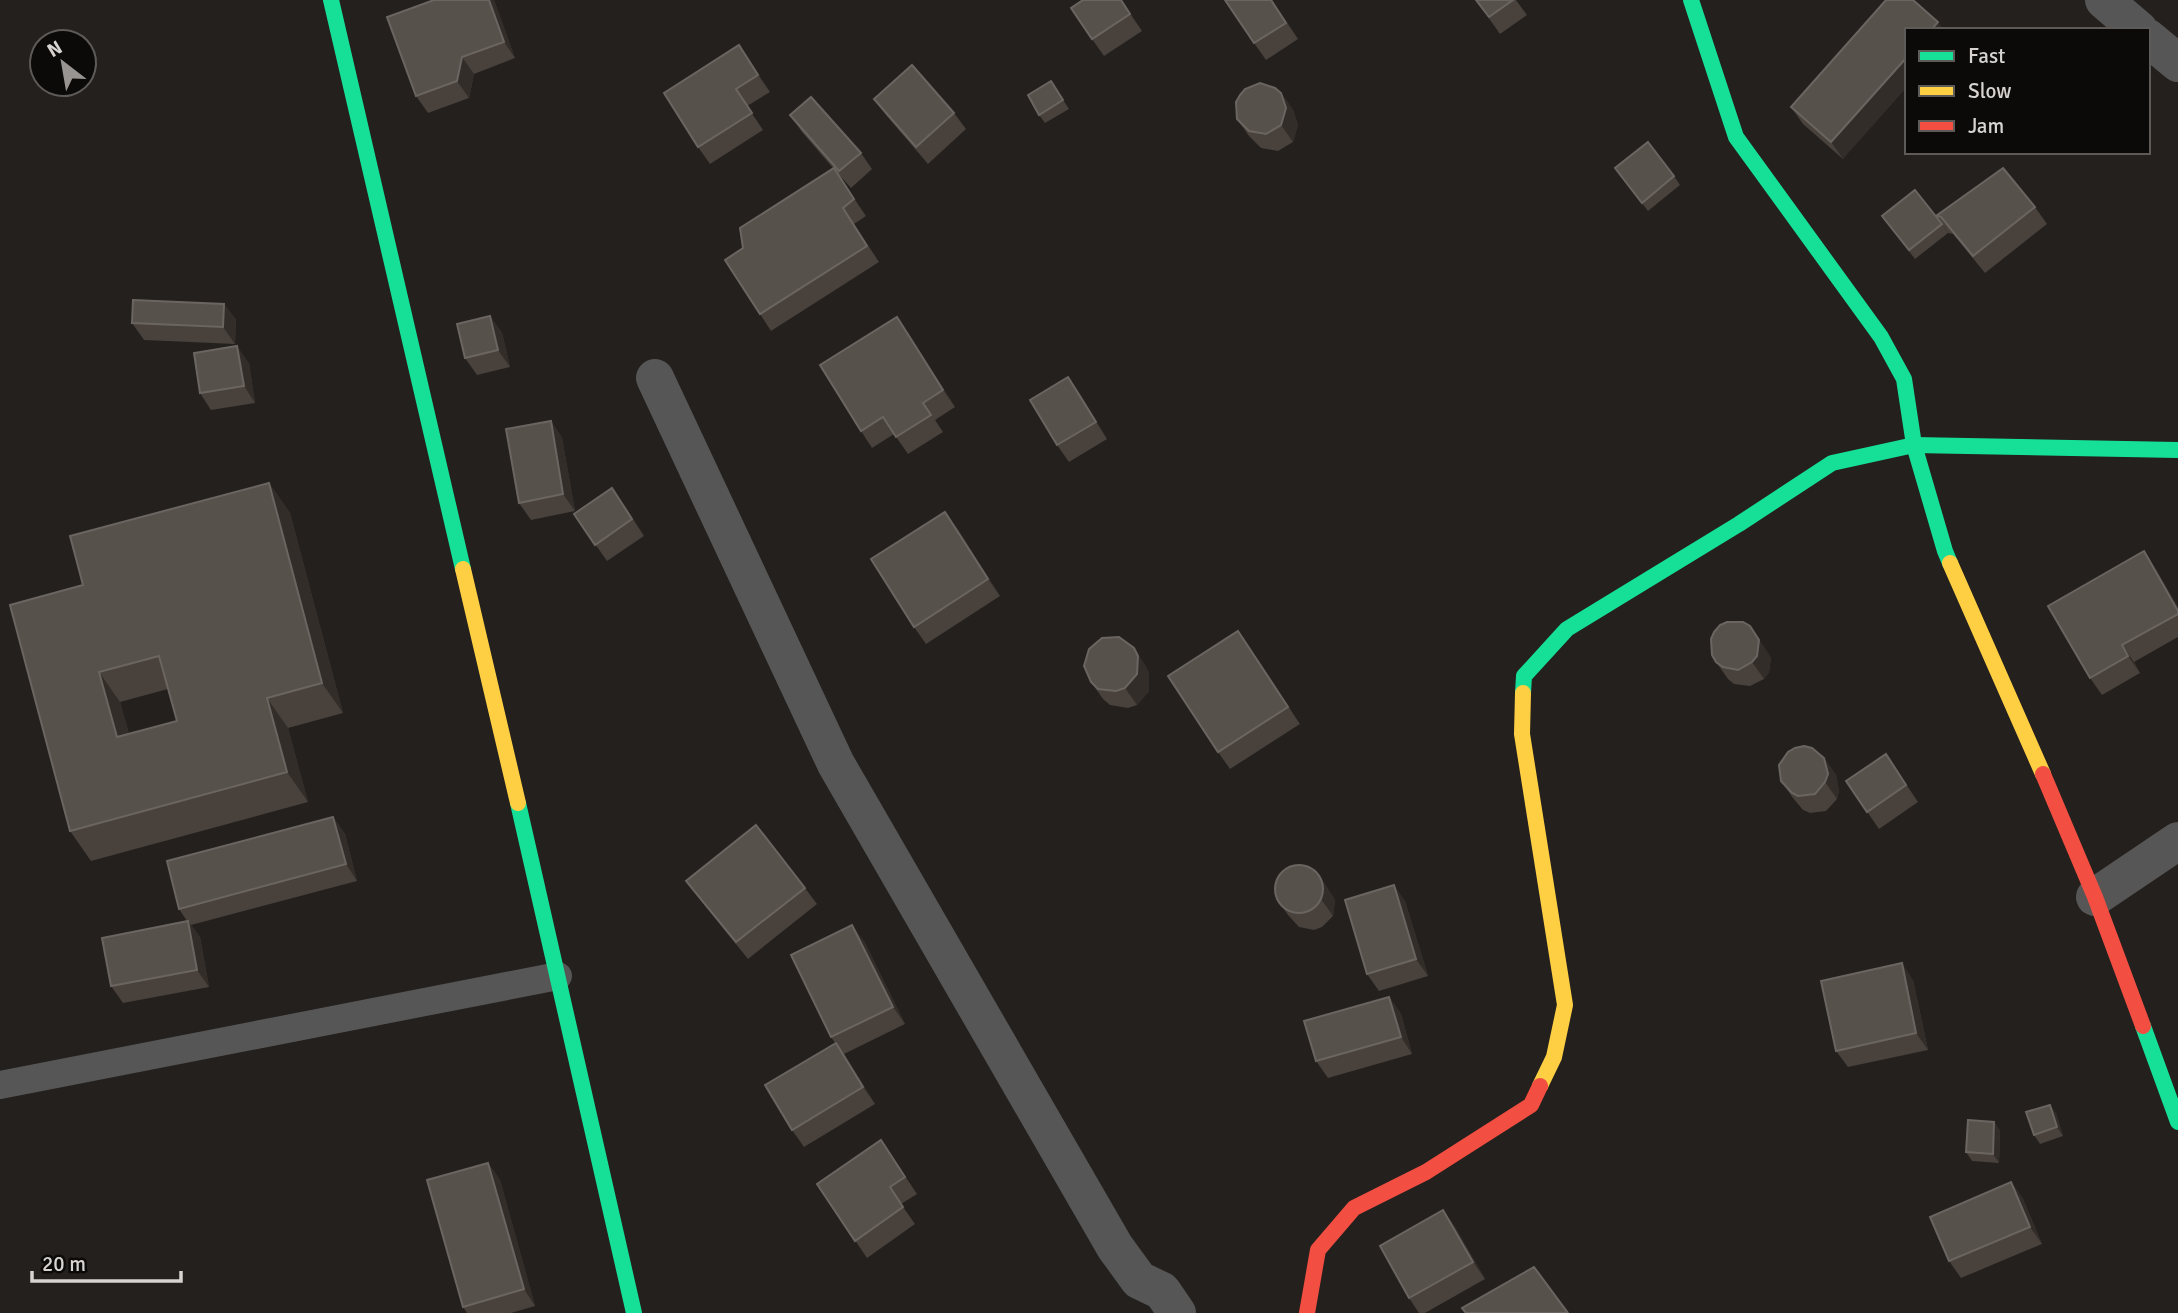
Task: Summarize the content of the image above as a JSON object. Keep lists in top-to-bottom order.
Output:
{
  "legend": ["Fast", "Slow", "Jam"],
  "scale_bar": "20 m",
  "north": "top left"
}
